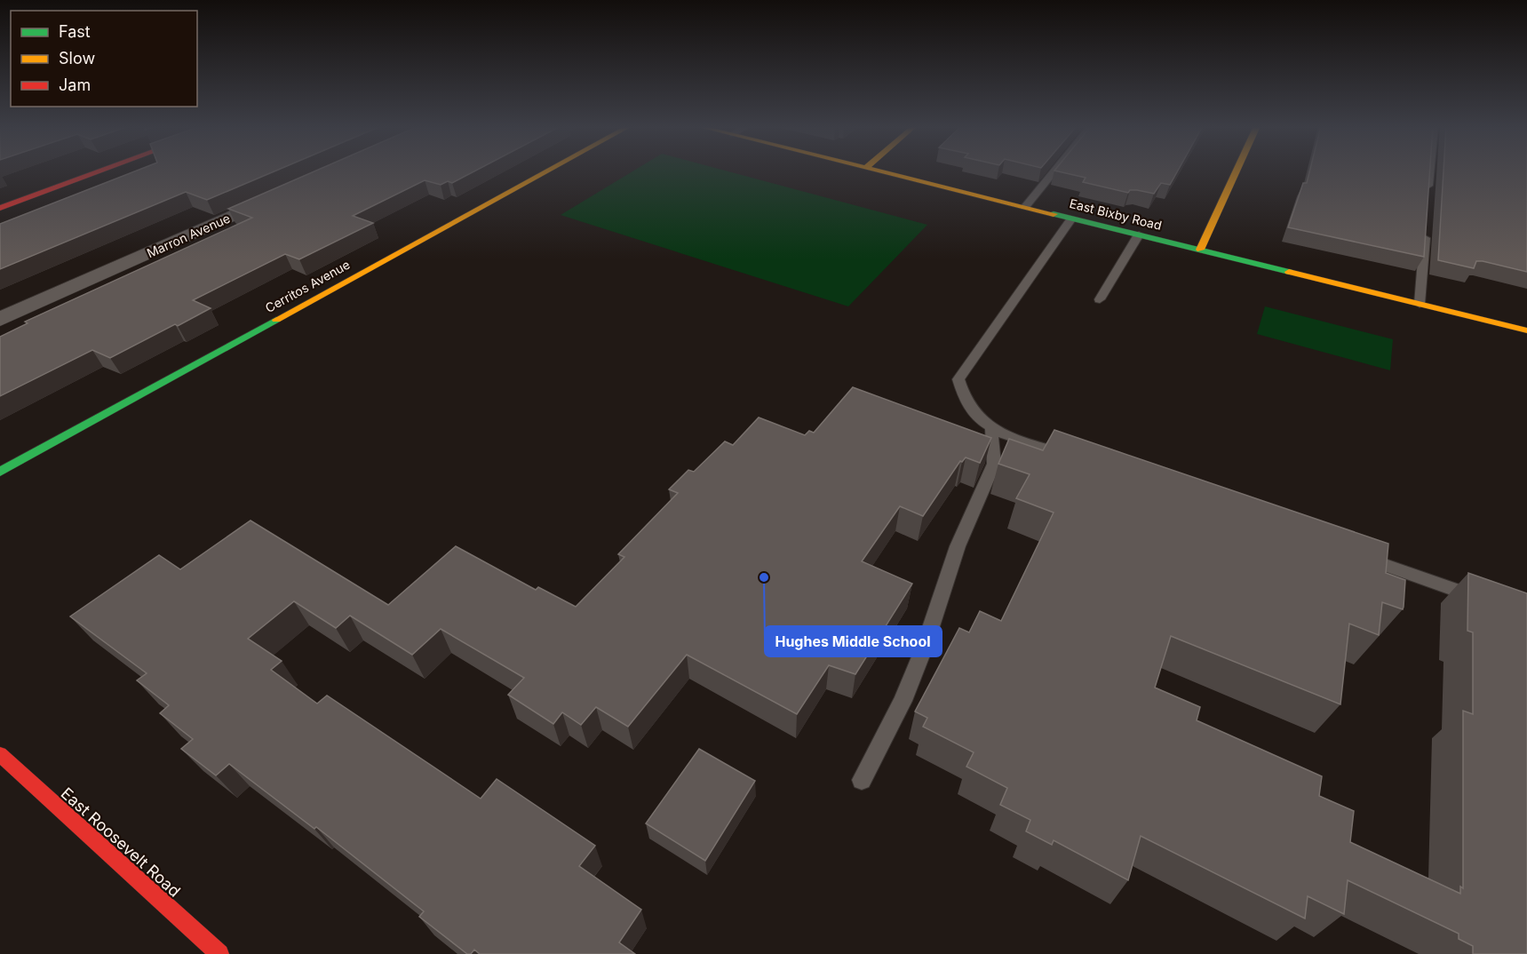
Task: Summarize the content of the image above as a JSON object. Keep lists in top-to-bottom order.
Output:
{
  "streets": {
    "street": [
      "East Bixby Road",
      "Marron Avenue",
      "Cerritos Avenue",
      "East Roosevelt Road"
    ]
  },
  "places": ["Hughes Middle School"],
  "legend": ["Fast", "Slow", "Jam"]
}
